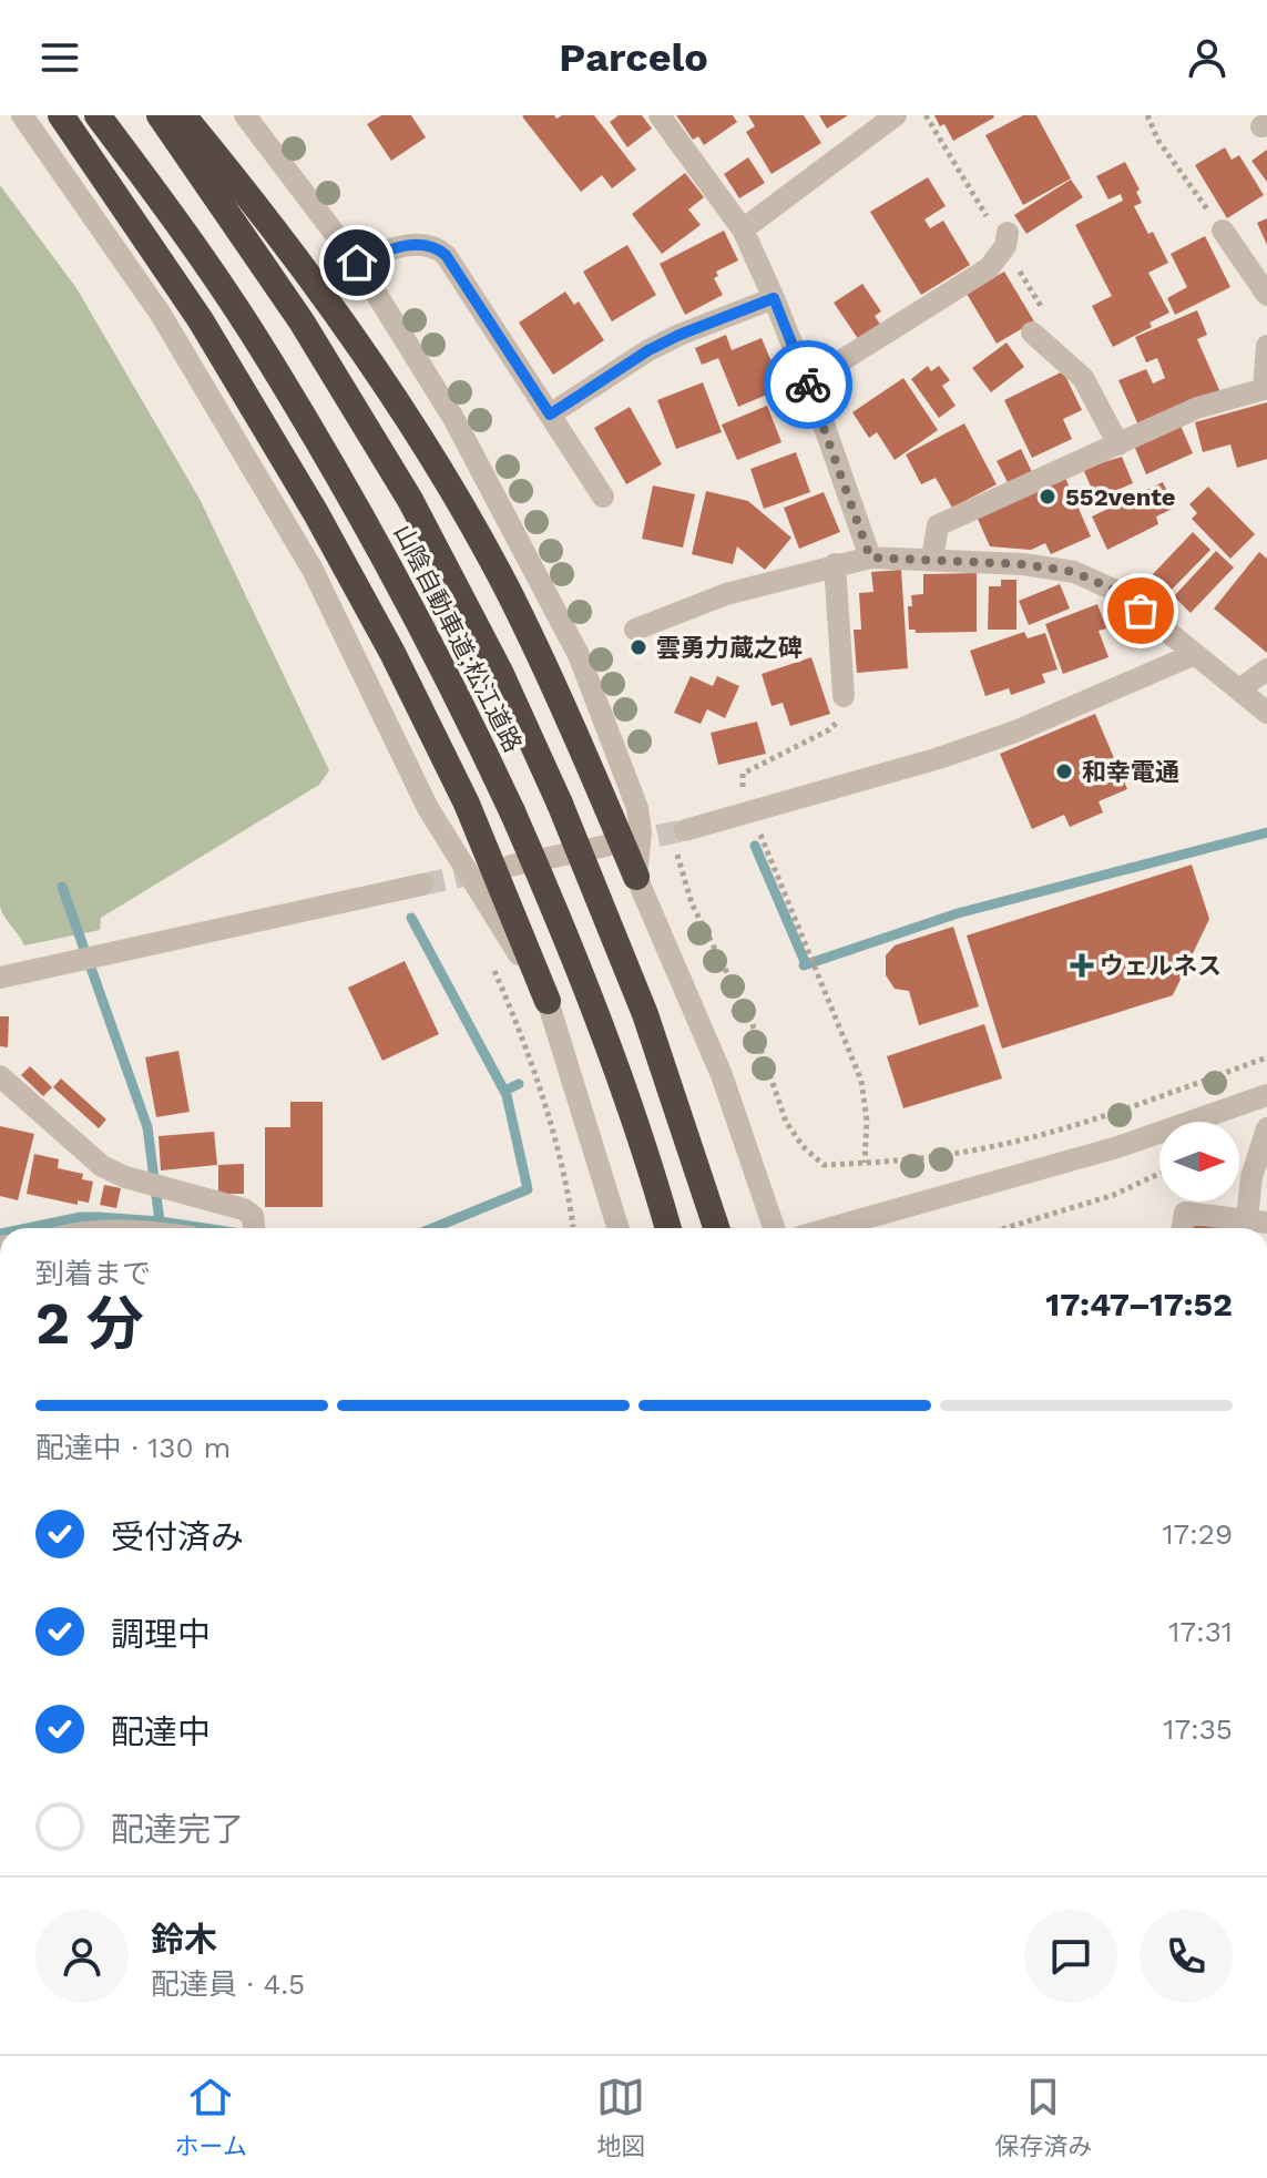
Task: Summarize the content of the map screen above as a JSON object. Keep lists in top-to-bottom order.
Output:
{
  "streets": {
    "highway": ["山陰自動車道;松江道路"]
  },
  "places": {
    "other": ["552vente", "雲勇力蔵之碑", "和幸電通"],
    "health": ["ウェルネス"]
  },
  "north": "right",
  "page": {
    "header": "Parcelo",
    "heading": ["2 分", "到着まで", "17:47–17:52"],
    "panel": ["鈴木", "配達員 · 4.5"],
    "bar": "配達中 · 130 m",
    "list": [
      ["受付済み", "17:29"],
      ["調理中", "17:31"],
      ["配達中", "17:35"],
      "配達完了"
    ],
    "tabs": ["ホーム", "地図", "保存済み"]
  }
}
